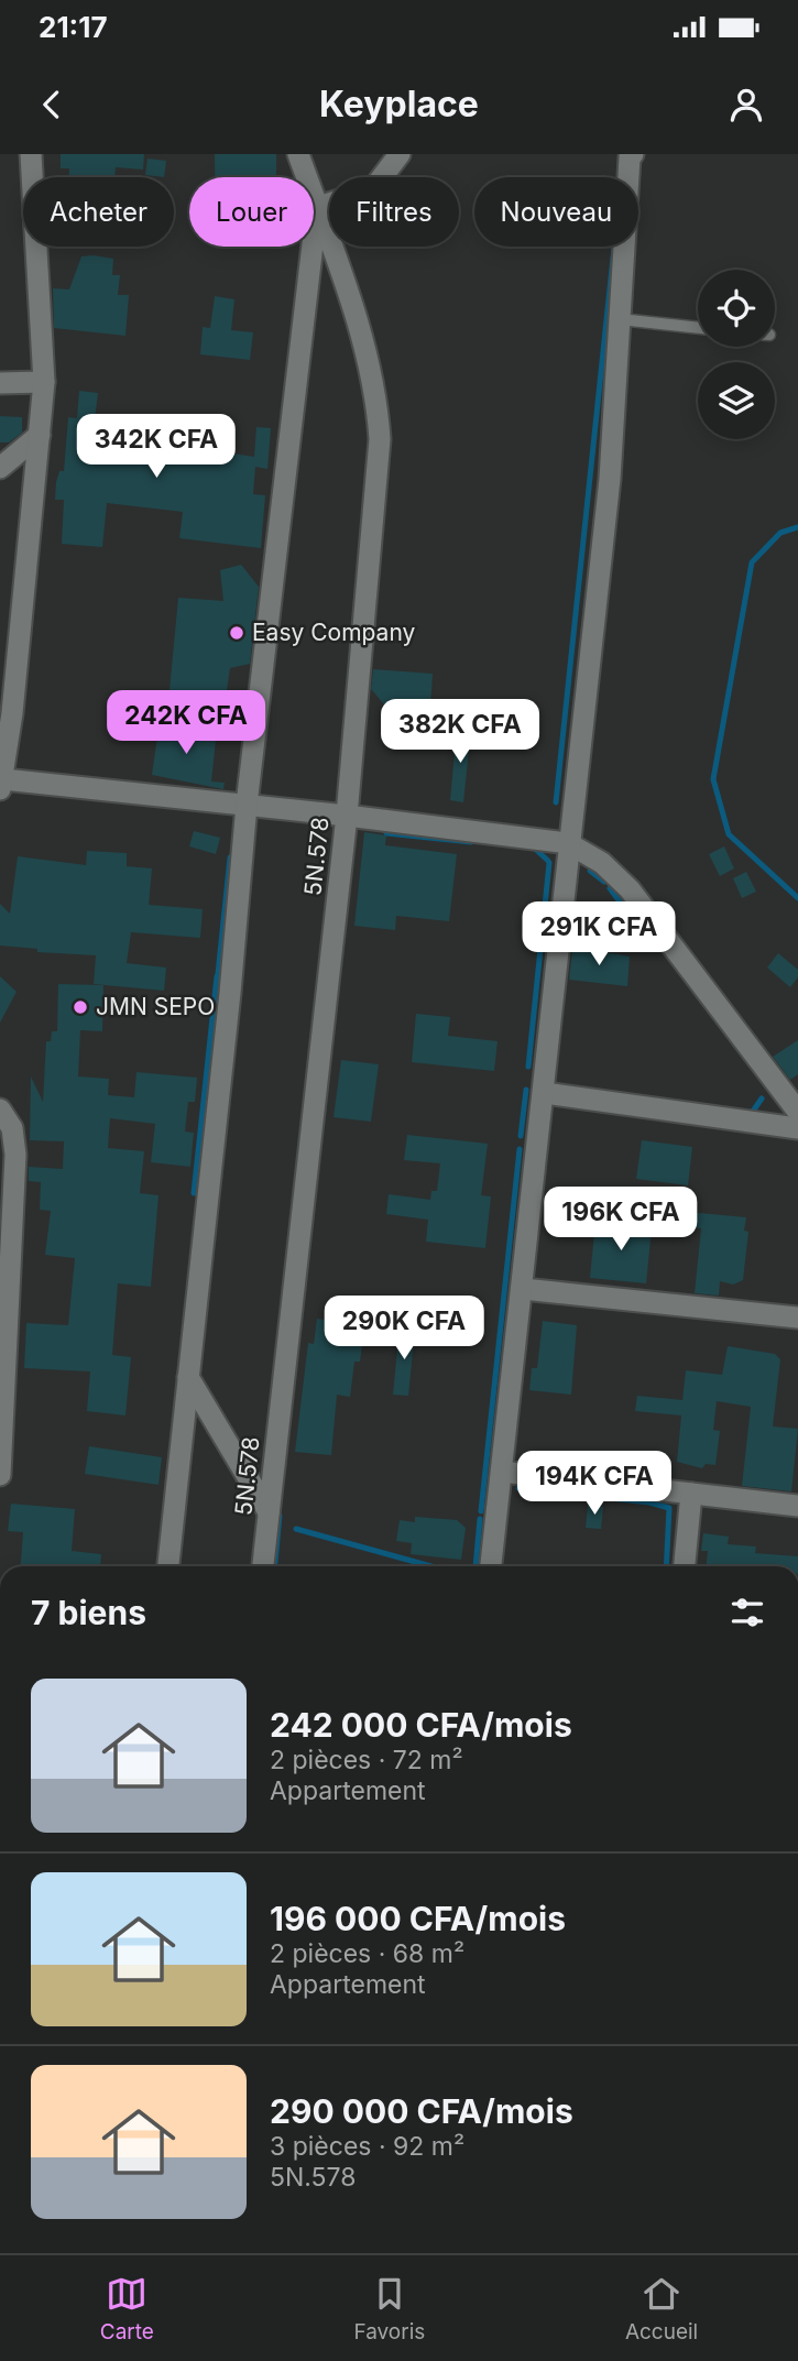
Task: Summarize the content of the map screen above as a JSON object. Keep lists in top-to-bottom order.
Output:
{
  "streets": {
    "street": ["5N.578"]
  },
  "places": ["Easy Company", "JMN SEPO"],
  "page": {
    "status": "21:17",
    "header": "Keyplace",
    "chip": [
      "Acheter",
      "Louer",
      "Filtres",
      "Nouveau"
    ],
    "price": [
      "342K CFA",
      "242K CFA",
      "382K CFA",
      "291K CFA",
      "196K CFA",
      "290K CFA",
      "194K CFA"
    ],
    "heading": "7 biens",
    "list": [
      {
        "name": "242 000 CFA/mois",
        "note": "2 pièces · 72 m² · Appartement"
      },
      {
        "name": "196 000 CFA/mois",
        "note": "2 pièces · 68 m² · Appartement"
      },
      {
        "name": "290 000 CFA/mois",
        "note": "3 pièces · 92 m² · 5N.578"
      }
    ],
    "tabs": ["Carte", "Favoris", "Accueil"]
  }
}
